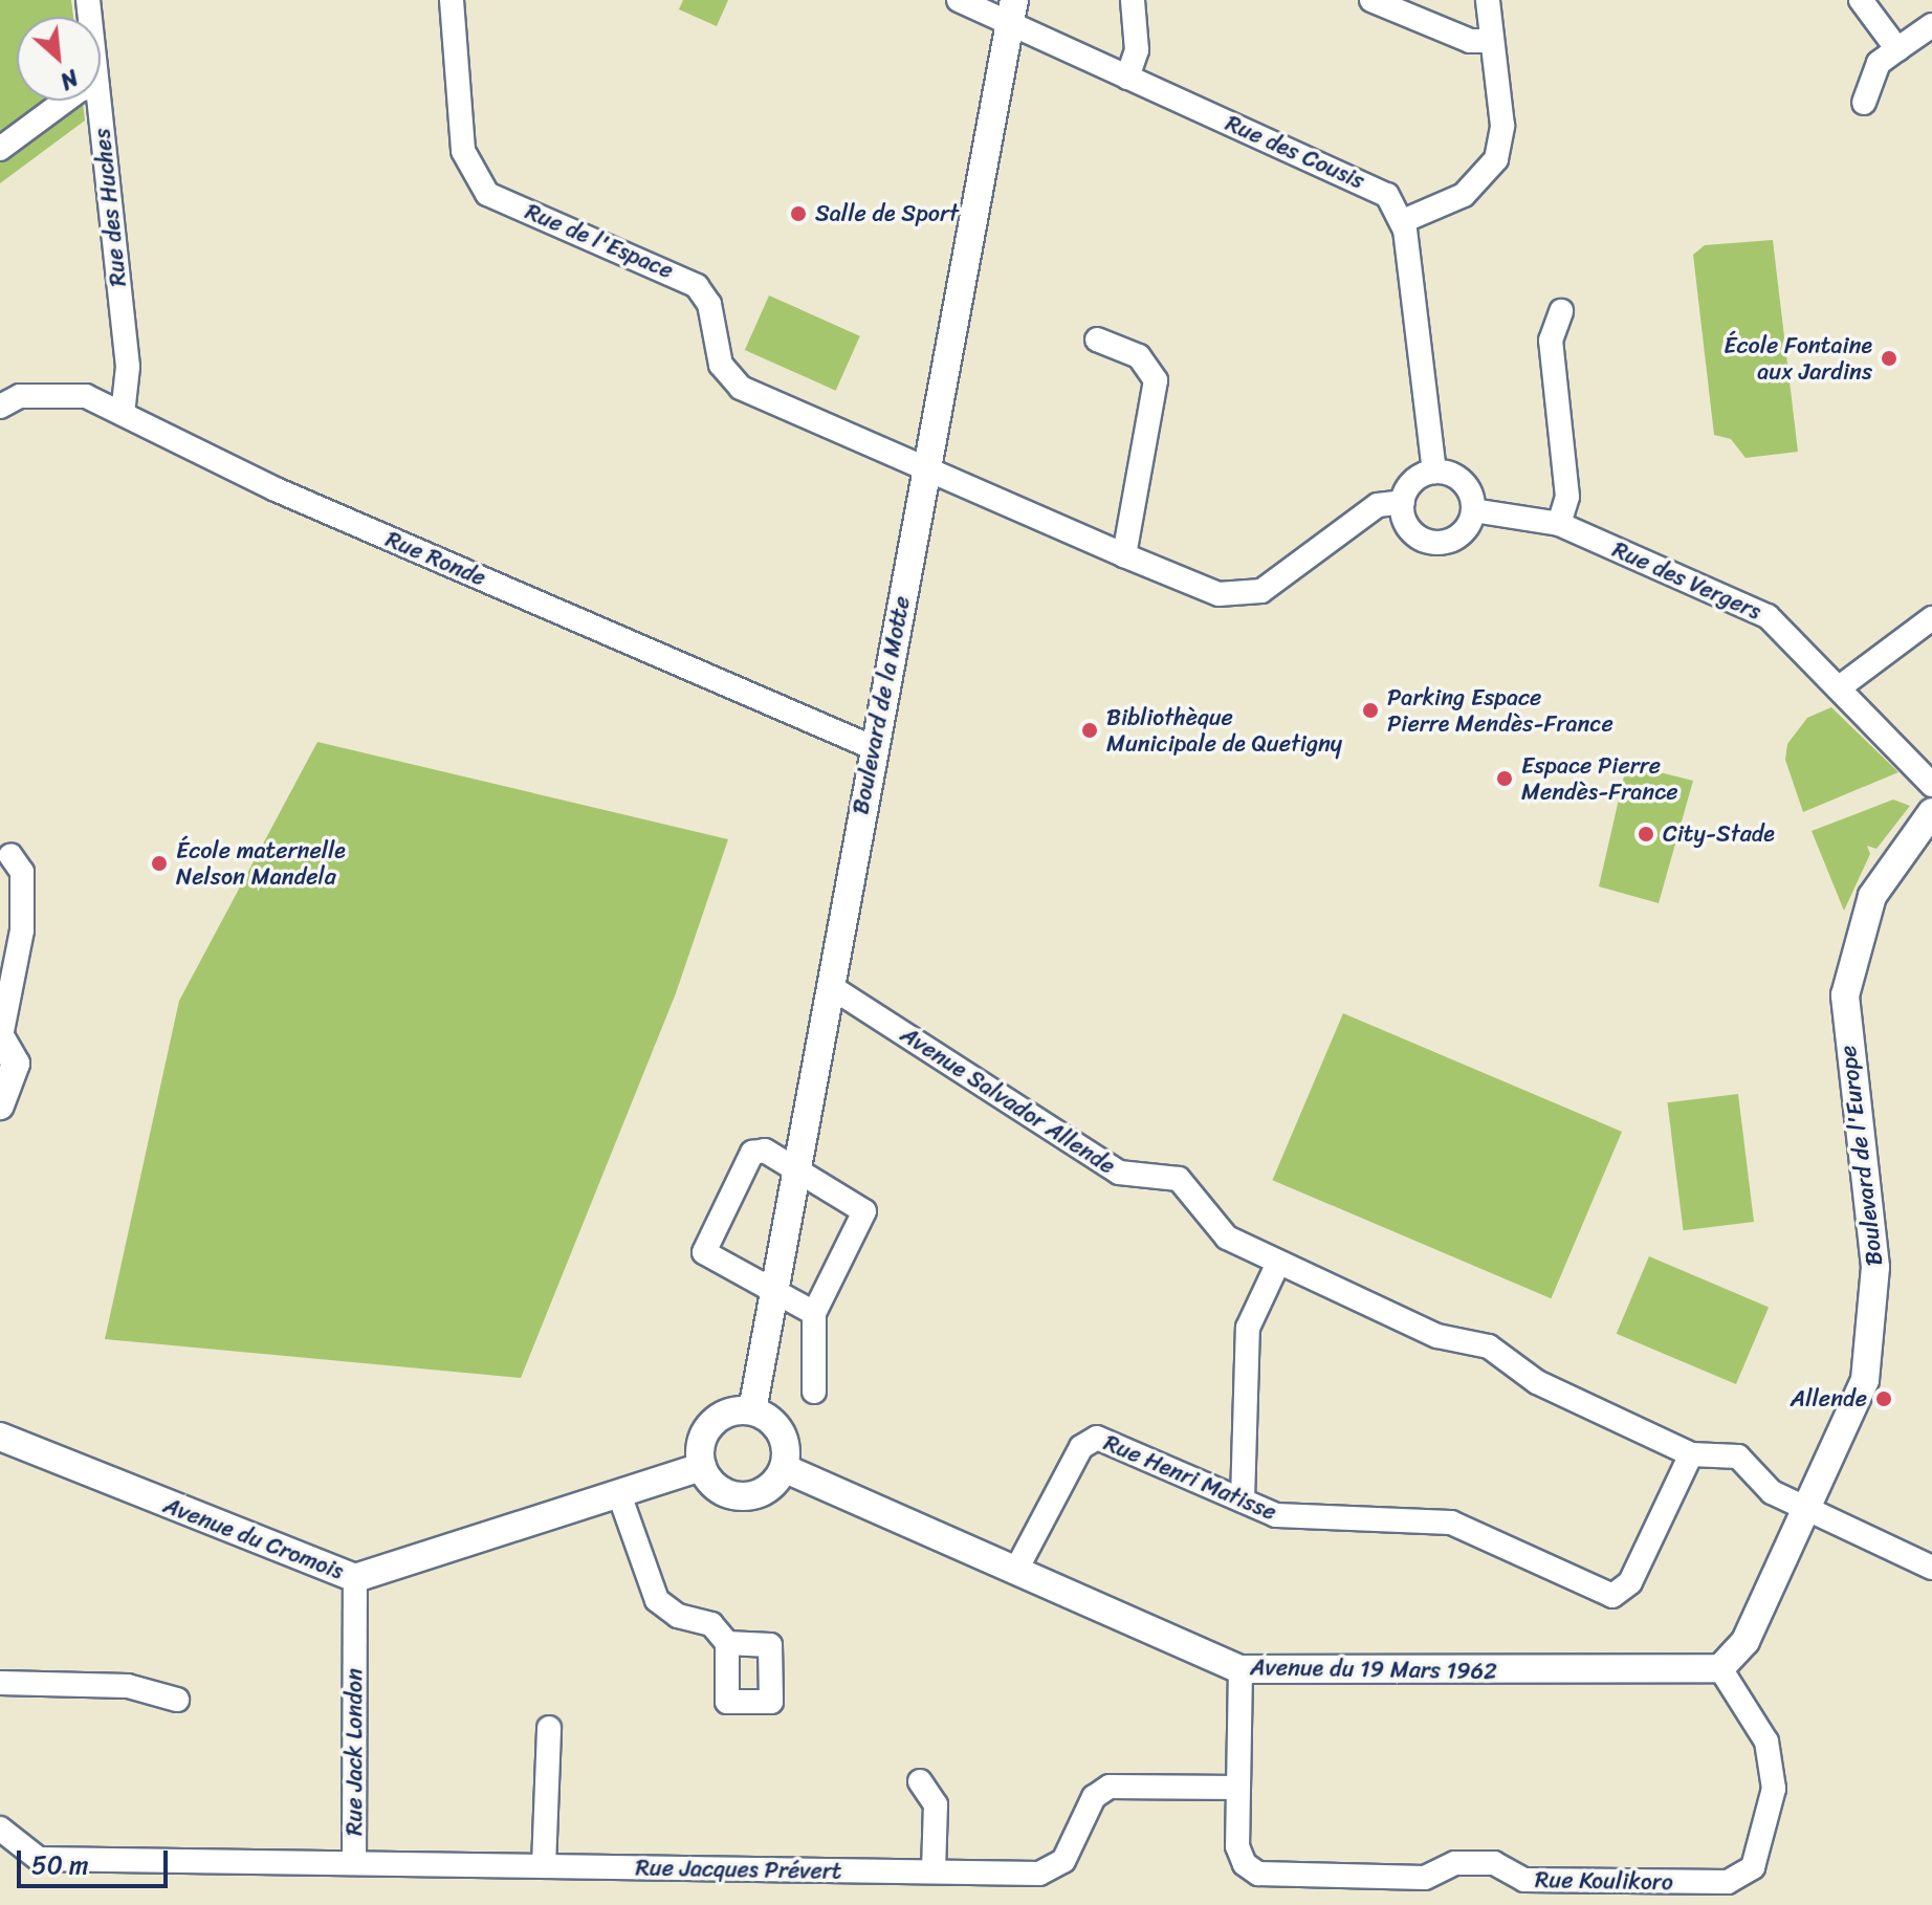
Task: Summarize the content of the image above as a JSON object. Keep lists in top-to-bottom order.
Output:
{
  "streets": {
    "street": [
      "Rue des Cousis",
      "Rue des Huches",
      "Rue de l'Espace",
      "Rue Ronde",
      "Rue des Vergers",
      "Boulevard de la Motte",
      "Avenue Salvador Allende",
      "Boulevard de l'Europe",
      "Rue Henri Matisse",
      "Avenue du Cromois",
      "Avenue du 19 Mars 1962",
      "Rue Jack London",
      "Rue Jacques Prévert",
      "Rue Koulikoro"
    ]
  },
  "crossings": [
    ["Rue des Cousis", "Boulevard de la Motte"],
    ["Rue des Huches", "Rue Ronde"],
    ["Rue de l'Espace", "Boulevard de la Motte"],
    ["Rue Ronde", "Boulevard de la Motte"],
    ["Boulevard de la Motte", "Avenue Salvador Allende"],
    ["Boulevard de la Motte", "Avenue du Cromois"],
    ["Boulevard de la Motte", "Avenue du 19 Mars 1962"],
    ["Avenue Salvador Allende", "Boulevard de l'Europe"],
    ["Avenue Salvador Allende", "Rue Henri Matisse"],
    ["Rue Henri Matisse", "Avenue du 19 Mars 1962"],
    ["Avenue du Cromois", "Avenue du 19 Mars 1962"],
    ["Avenue du Cromois", "Rue Jack London"],
    ["Avenue du 19 Mars 1962", "Rue Koulikoro"],
    ["Rue Jack London", "Rue Jacques Prévert"],
    ["Rue Jacques Prévert", "Rue Koulikoro"]
  ],
  "places": [
    "Salle de Sport",
    "École Fontaine aux Jardins",
    "Parking Espace Pierre Mendès-France",
    "Bibliothèque Municipale de Quetigny",
    "Espace Pierre Mendès-France",
    "City-Stade",
    "École maternelle Nelson Mandela",
    "Allende"
  ],
  "scale_bar": "50 m",
  "north": "bottom right"
}
